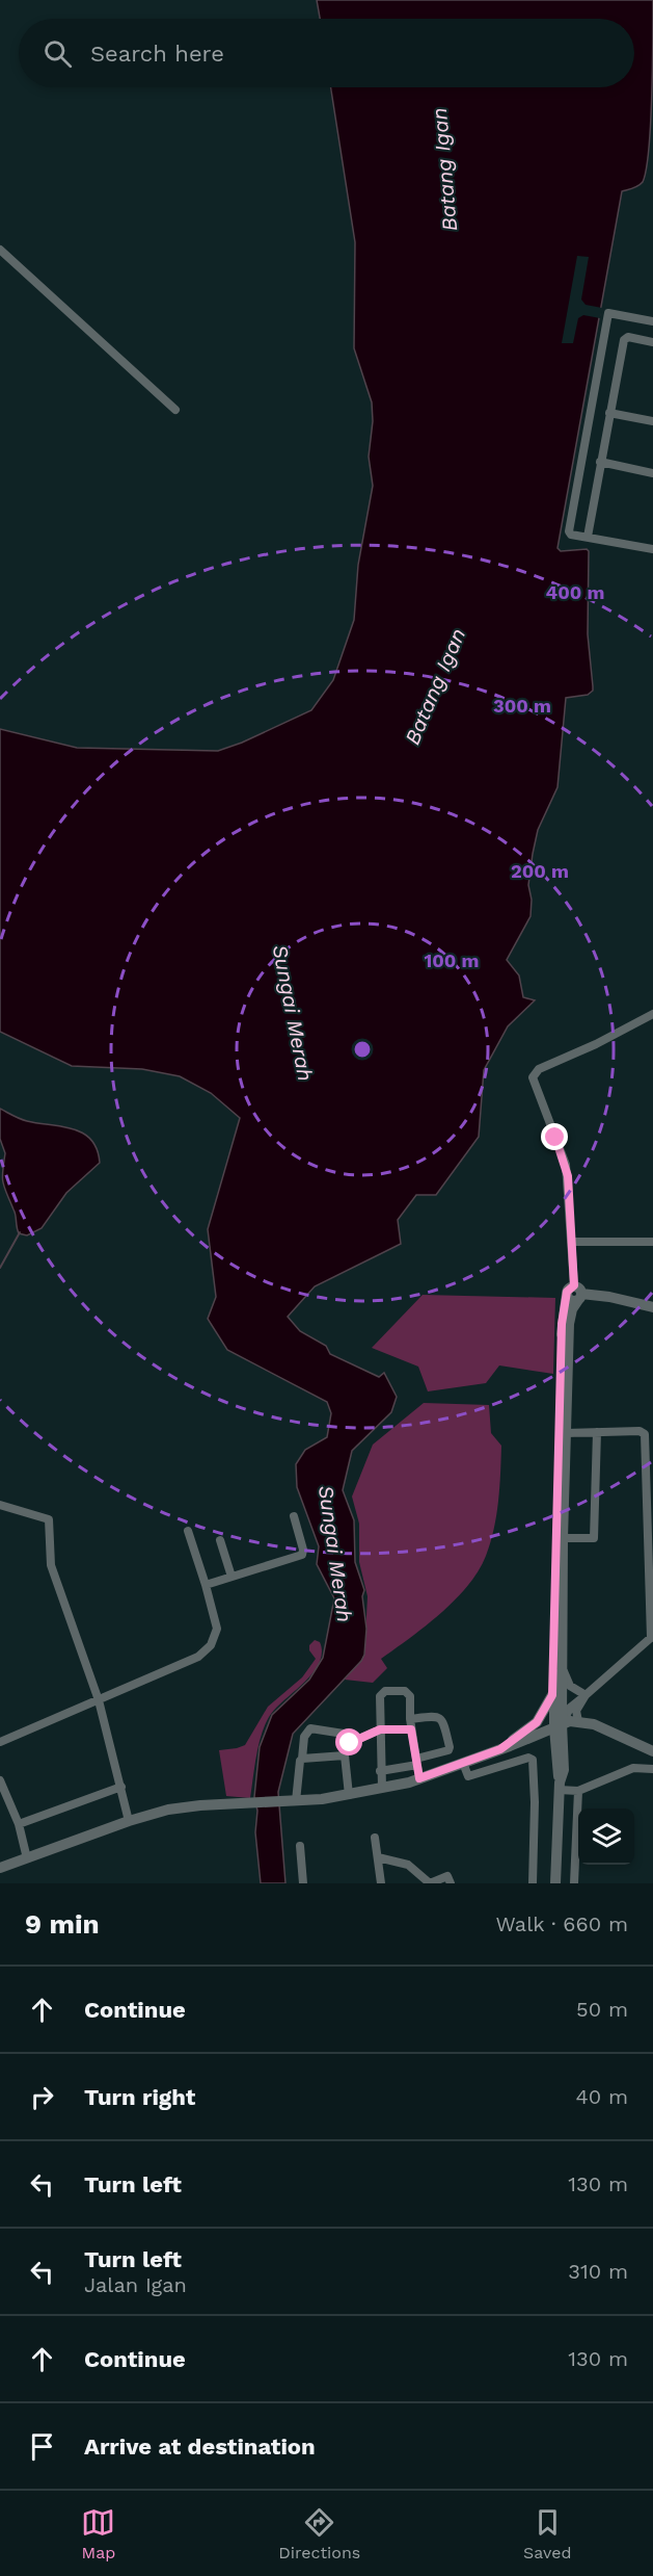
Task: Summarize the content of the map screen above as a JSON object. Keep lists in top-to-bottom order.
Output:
{
  "water": ["Batang Igan", "Sungai Merah"],
  "page": {
    "search": "Search here",
    "heading": ["9 min", "Walk · 660 m"],
    "list": [
      ["Continue", "50 m"],
      ["Turn right", "40 m"],
      ["Turn left", "130 m"],
      ["Turn left", "Jalan Igan", "310 m"],
      ["Continue", "130 m"],
      "Arrive at destination"
    ],
    "nav": ["Map", "Directions", "Saved"]
  },
  "rings": [
    "400 m",
    "300 m",
    "200 m",
    "100 m"
  ]
}
